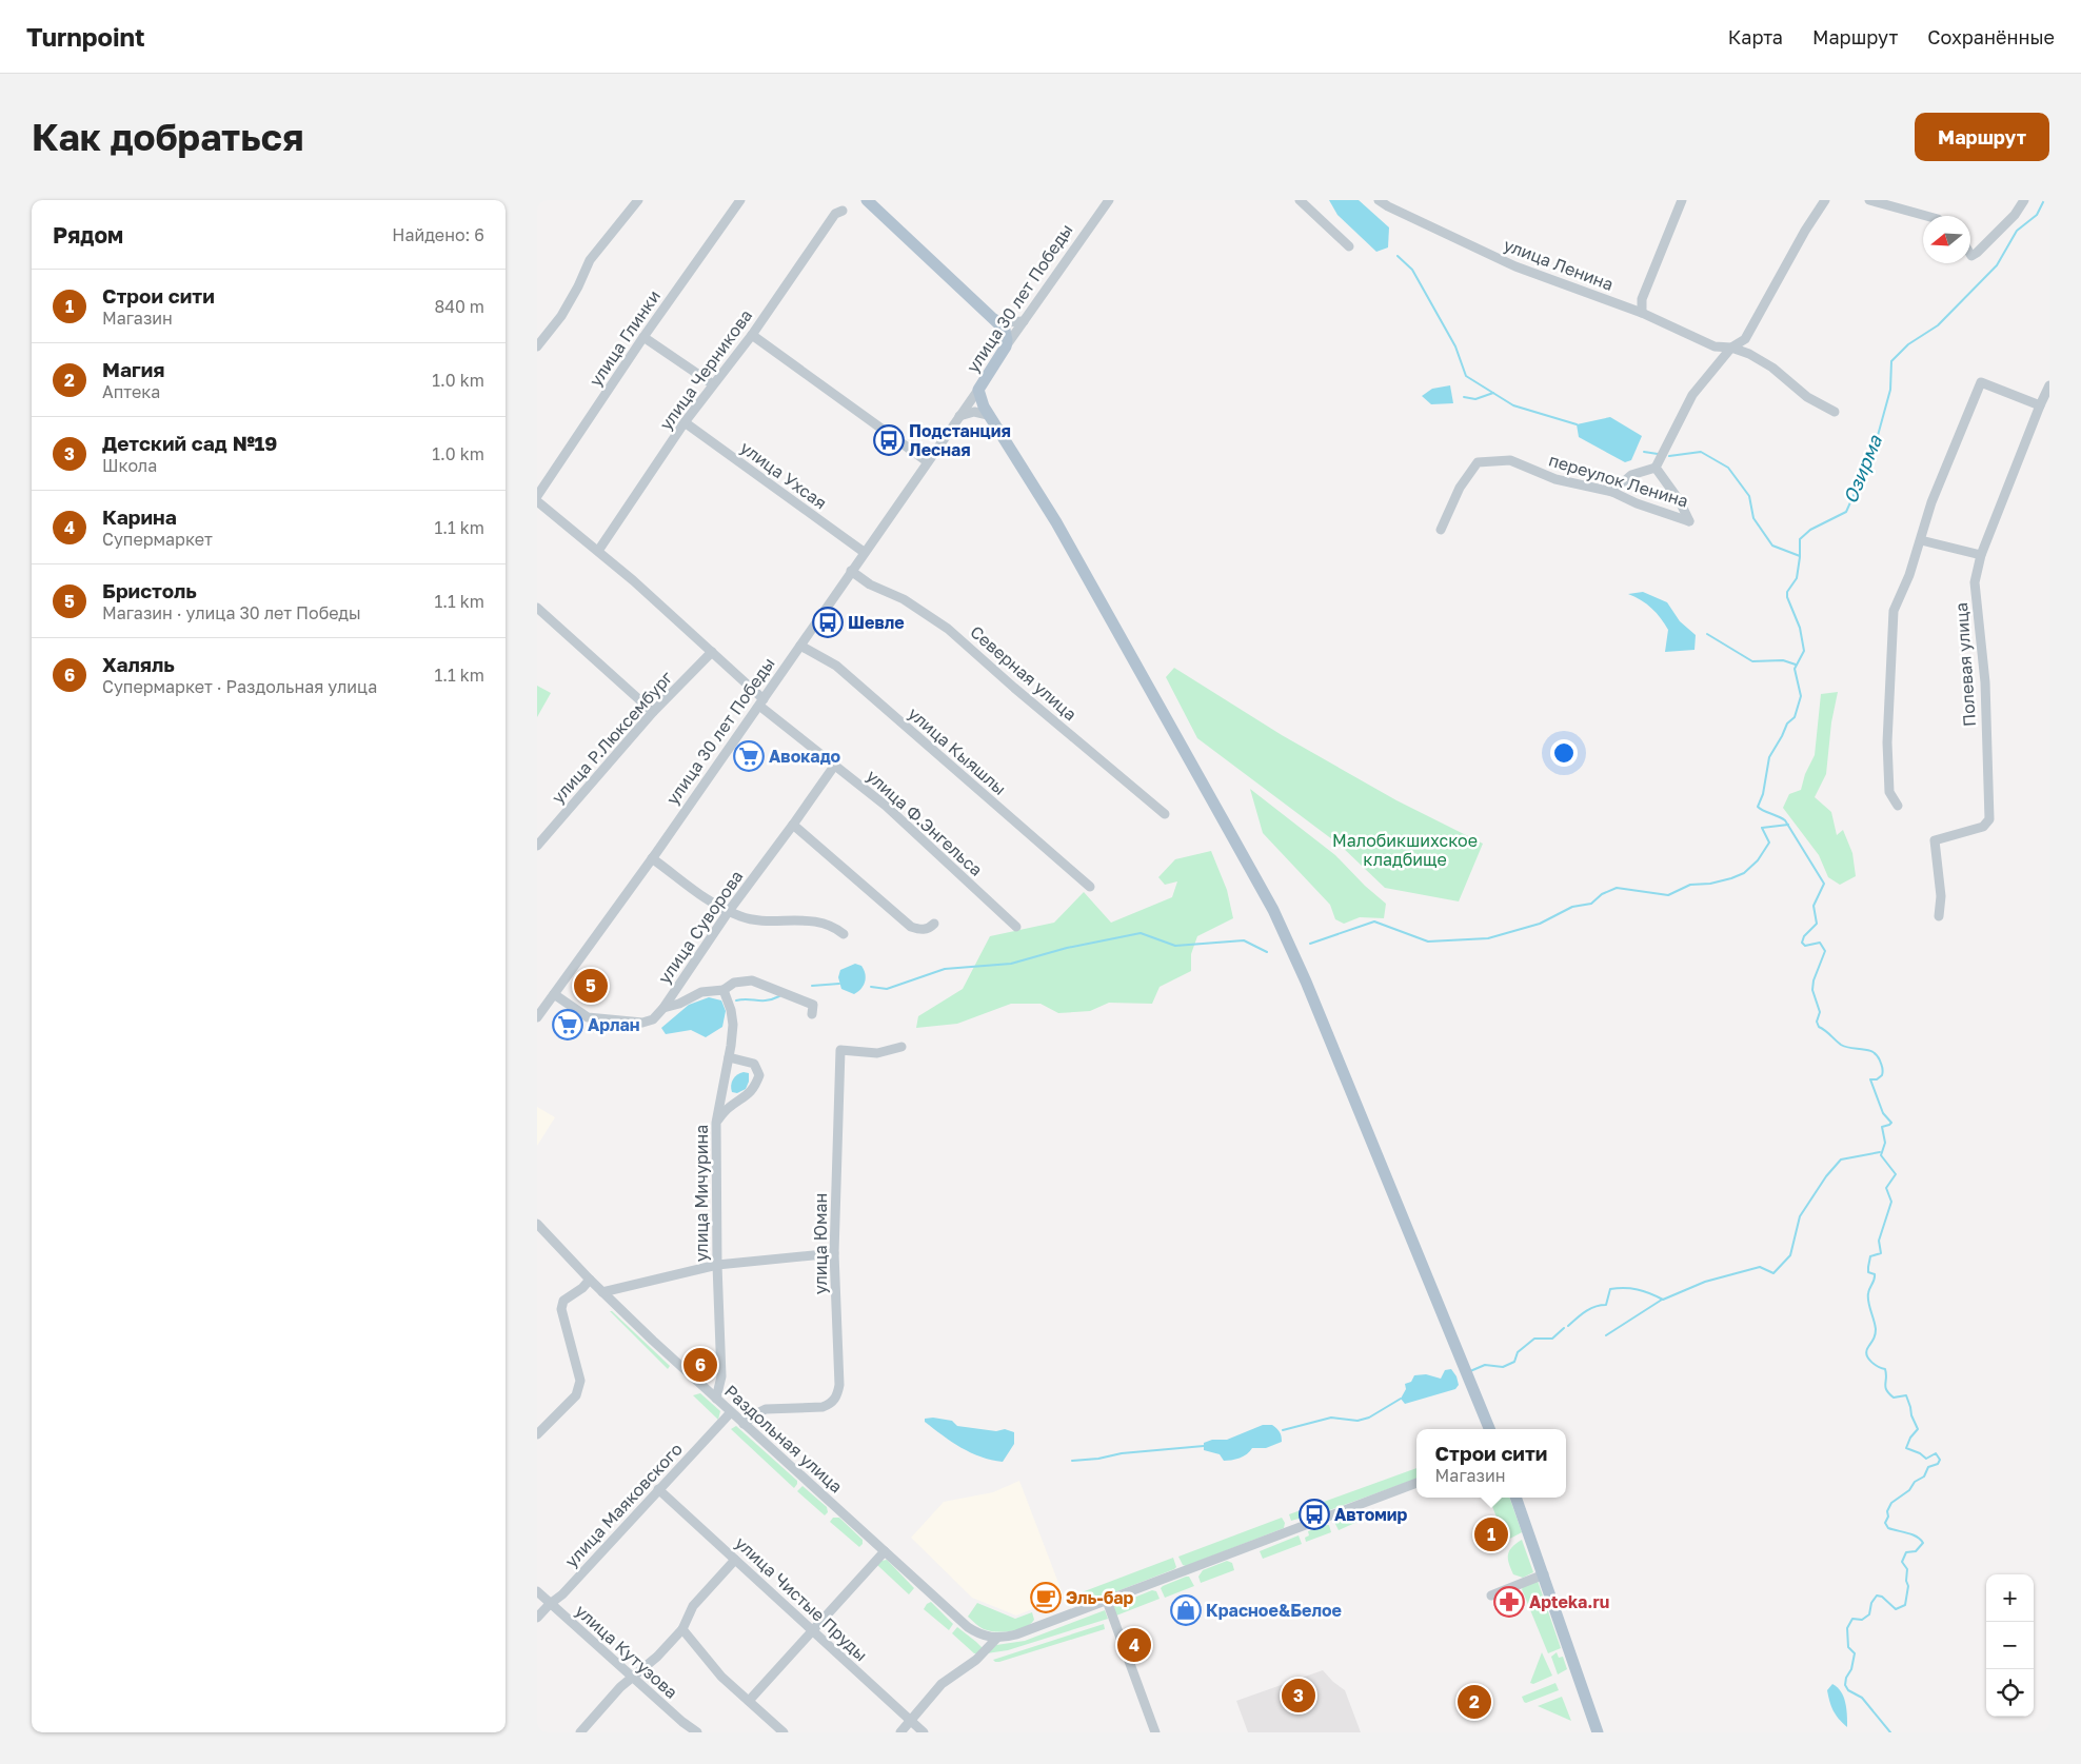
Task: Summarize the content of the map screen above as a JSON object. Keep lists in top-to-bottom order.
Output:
{
  "streets": {
    "main road": ["улица 30 лет Победы"],
    "street": [
      "улица Ленина",
      "улица Глинки",
      "улица Черникова",
      "улица Ухсая",
      "переулок Ленина",
      "Полевая улица",
      "Северная улица",
      "улица Р.Люксембург",
      "улица Кыяшлы",
      "улица Ф.Энгельса",
      "улица Суворова",
      "улица Мичурина",
      "улица Юман",
      "Раздольная улица",
      "улица Маяковского",
      "улица Чистые Пруды",
      "улица Кутузова"
    ]
  },
  "crossings": [
    ["улица Ленина", "переулок Ленина"],
    ["улица 30 лет Победы", "улица Ухсая"],
    ["улица 30 лет Победы", "Северная улица"],
    ["улица 30 лет Победы", "улица Кыяшлы"],
    ["улица 30 лет Победы", "улица Ф.Энгельса"],
    ["улица 30 лет Победы", "улица Суворова"],
    ["улица Глинки", "улица Ф.Энгельса"],
    ["улица Черникова", "улица Ухсая"],
    ["улица Черникова", "улица Ф.Энгельса"],
    ["улица Р.Люксембург", "улица Ф.Энгельса"],
    ["улица Ф.Энгельса", "улица Суворова"],
    ["улица Мичурина", "Раздольная улица"],
    ["улица Юман", "Раздольная улица"],
    ["Раздольная улица", "улица Маяковского"],
    ["улица Маяковского", "улица Чистые Пруды"],
    ["улица Маяковского", "улица Кутузова"]
  ],
  "water": ["Озирма"],
  "parks": ["Малобикшихское кладбище"],
  "places": {
    "bus stop": ["Подстанция Лесная", "Шевле", "Автомир"],
    "supermarket": ["Авокадо", "Арлан"],
    "cafe": ["Эль-бар"],
    "pharmacy": ["Apteka.ru"],
    "shop": ["Красное&Белое"]
  },
  "north": "left",
  "page": {
    "header": "Turnpoint",
    "nav": ["Карта", "Маршрут", "Сохранённые"],
    "buttons": "Маршрут",
    "title": "Как добраться",
    "heading": ["Рядом", "Найдено: 6"],
    "list": [
      {
        "mark": "1",
        "name": "Строи сити",
        "note": "Магазин",
        "value": "840 m"
      },
      {
        "mark": "2",
        "name": "Магия",
        "note": "Аптека",
        "value": "1.0 km"
      },
      {
        "mark": "3",
        "name": "Детский сад №19",
        "note": "Школа",
        "value": "1.0 km"
      },
      {
        "mark": "4",
        "name": "Карина",
        "note": "Супермаркет",
        "value": "1.1 km"
      },
      {
        "mark": "5",
        "name": "Бристоль",
        "note": "Магазин · улица 30 лет Победы",
        "value": "1.1 km"
      },
      {
        "mark": "6",
        "name": "Халяль",
        "note": "Супермаркет · Раздольная улица",
        "value": "1.1 km"
      }
    ],
    "pins": [
      "5",
      "6",
      "1",
      "4",
      "3",
      "2"
    ],
    "popup": ["Строи сити", "Магазин"],
    "map_buttons": ["+", "−"]
  }
}
